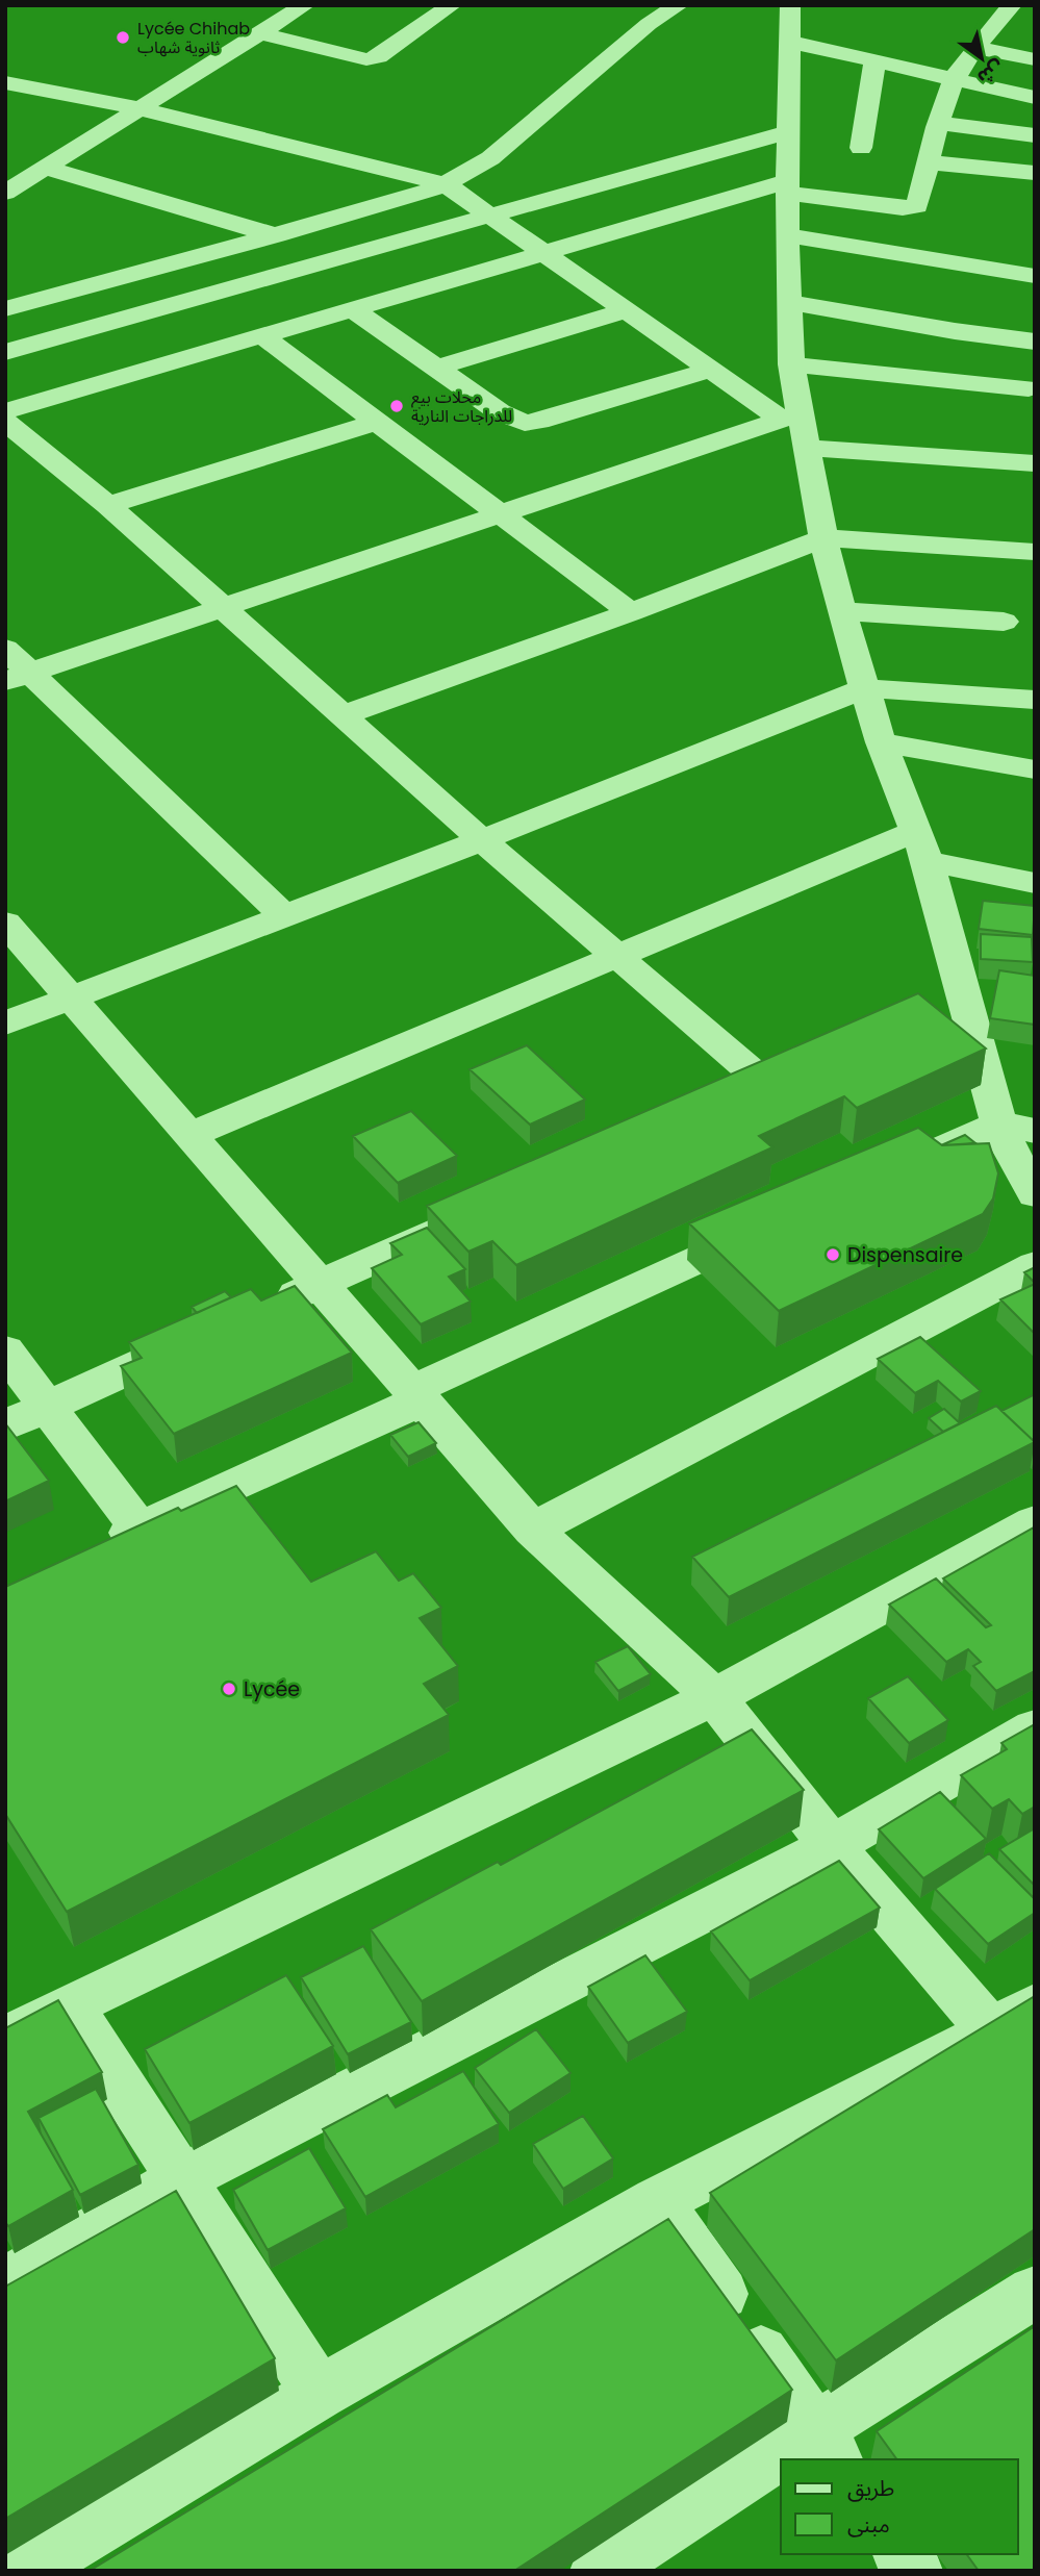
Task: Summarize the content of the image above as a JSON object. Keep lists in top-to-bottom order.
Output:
{
  "places": [
    "Lycée Chihab ثانوية شهاب",
    "محلات بيع للدراجات النارية",
    "Dispensaire",
    "Lycée"
  ],
  "legend": ["طريق", "مبنى"],
  "north": "bottom right"
}
